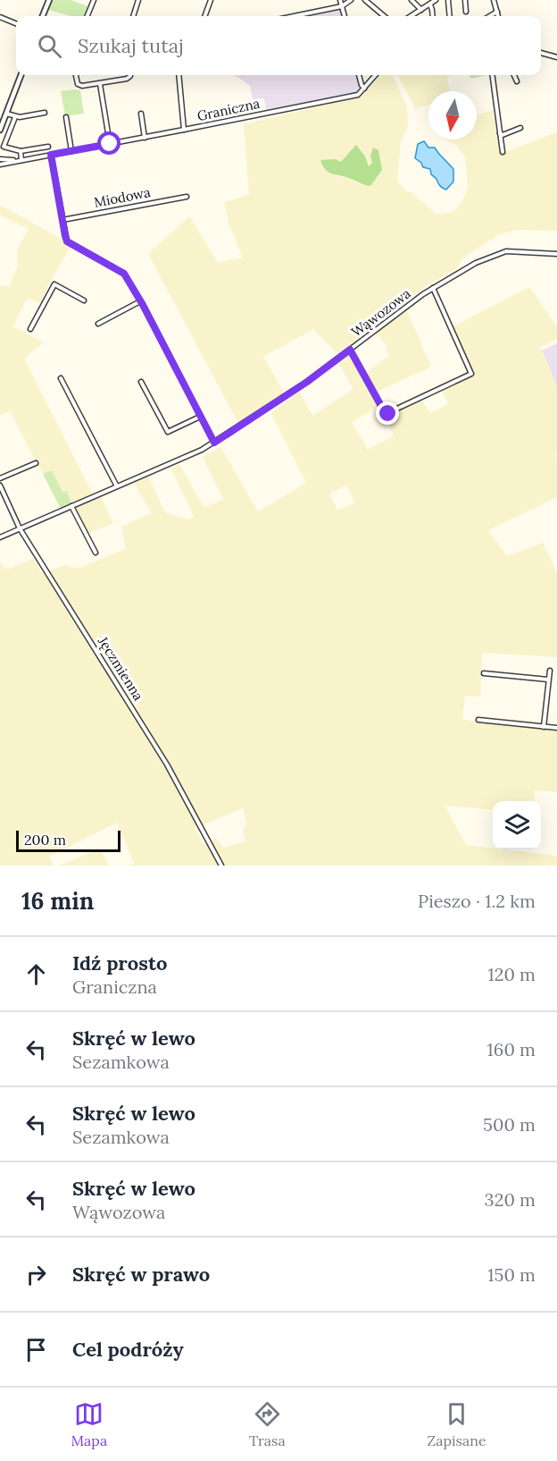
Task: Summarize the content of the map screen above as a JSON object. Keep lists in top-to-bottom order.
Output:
{
  "streets": {
    "street": [
      "Graniczna",
      "Miodowa",
      "Wąwozowa",
      "Jęczmienna"
    ]
  },
  "crossings": [
    ["Wąwozowa", "Jęczmienna"]
  ],
  "scale_bar": "200 m",
  "north": "bottom",
  "page": {
    "search": "Szukaj tutaj",
    "scale": "200 m",
    "heading": ["16 min", "Pieszo · 1.2 km"],
    "list": [
      ["Idź prosto", "Graniczna", "120 m"],
      ["Skręć w lewo", "Sezamkowa", "160 m"],
      ["Skręć w lewo", "Sezamkowa", "500 m"],
      ["Skręć w lewo", "Wąwozowa", "320 m"],
      ["Skręć w prawo", "150 m"],
      "Cel podróży"
    ],
    "nav": ["Mapa", "Trasa", "Zapisane"]
  }
}
